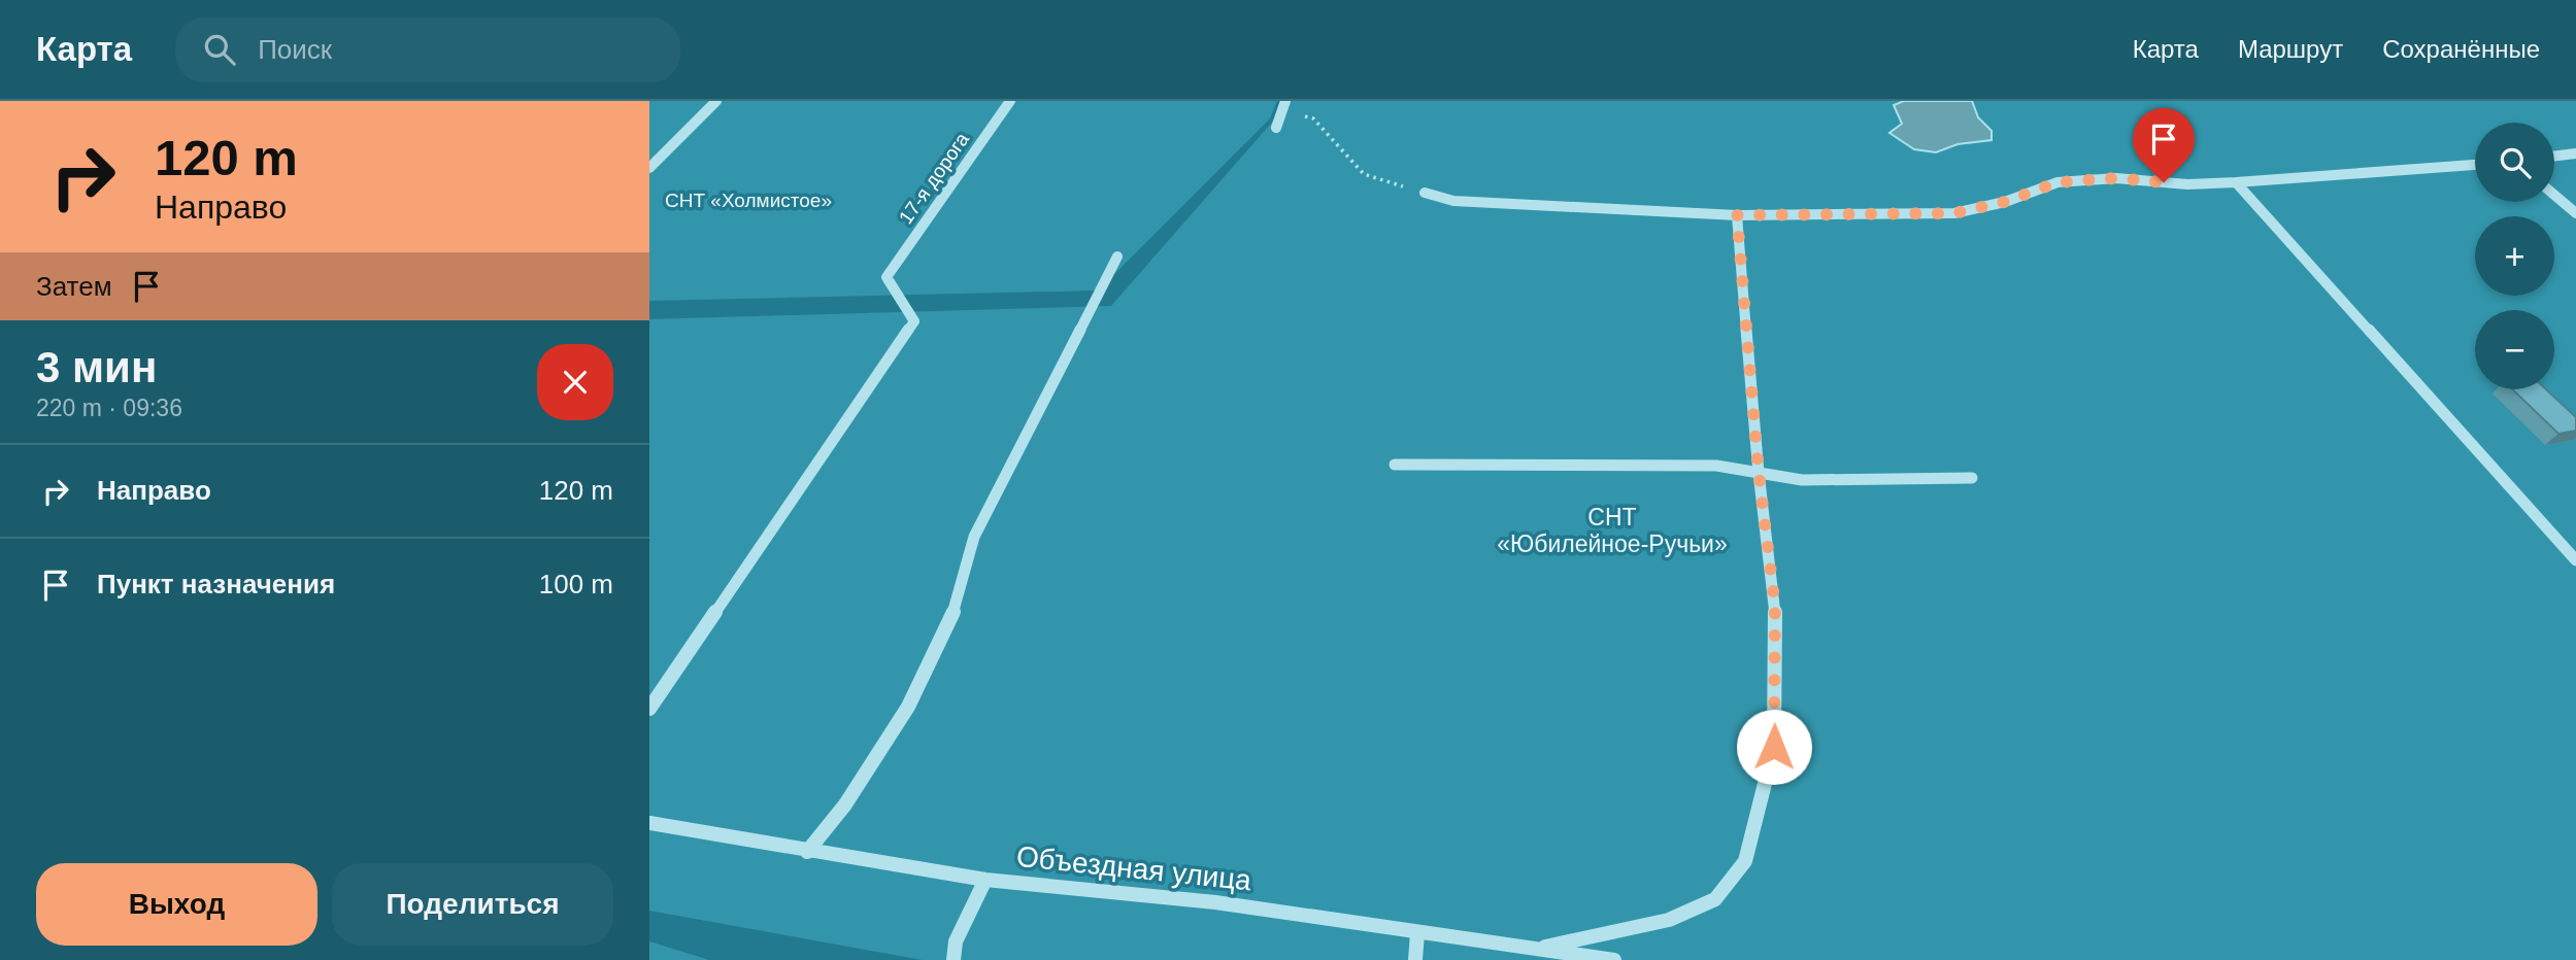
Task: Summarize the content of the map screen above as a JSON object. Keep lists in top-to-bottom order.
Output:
{
  "streets": {
    "street": ["17-я дорога", "Объездная улица"]
  },
  "parks": ["СНТ «Холмистое»", "СНТ «Юбилейное-Ручьи»"],
  "page": {
    "header": "Карта",
    "search": "Поиск",
    "nav": ["Карта", "Маршрут", "Сохранённые"],
    "turn": ["120 m", "Направо"],
    "map_buttons": ["+", "−"],
    "then": "Затем",
    "heading": ["3 мин", "220 m · 09:36"],
    "list": [
      {
        "name": "Направо",
        "value": "120 m"
      },
      {
        "name": "Пункт назначения",
        "value": "100 m"
      }
    ],
    "buttons": ["Выход", "Поделиться"]
  }
}
